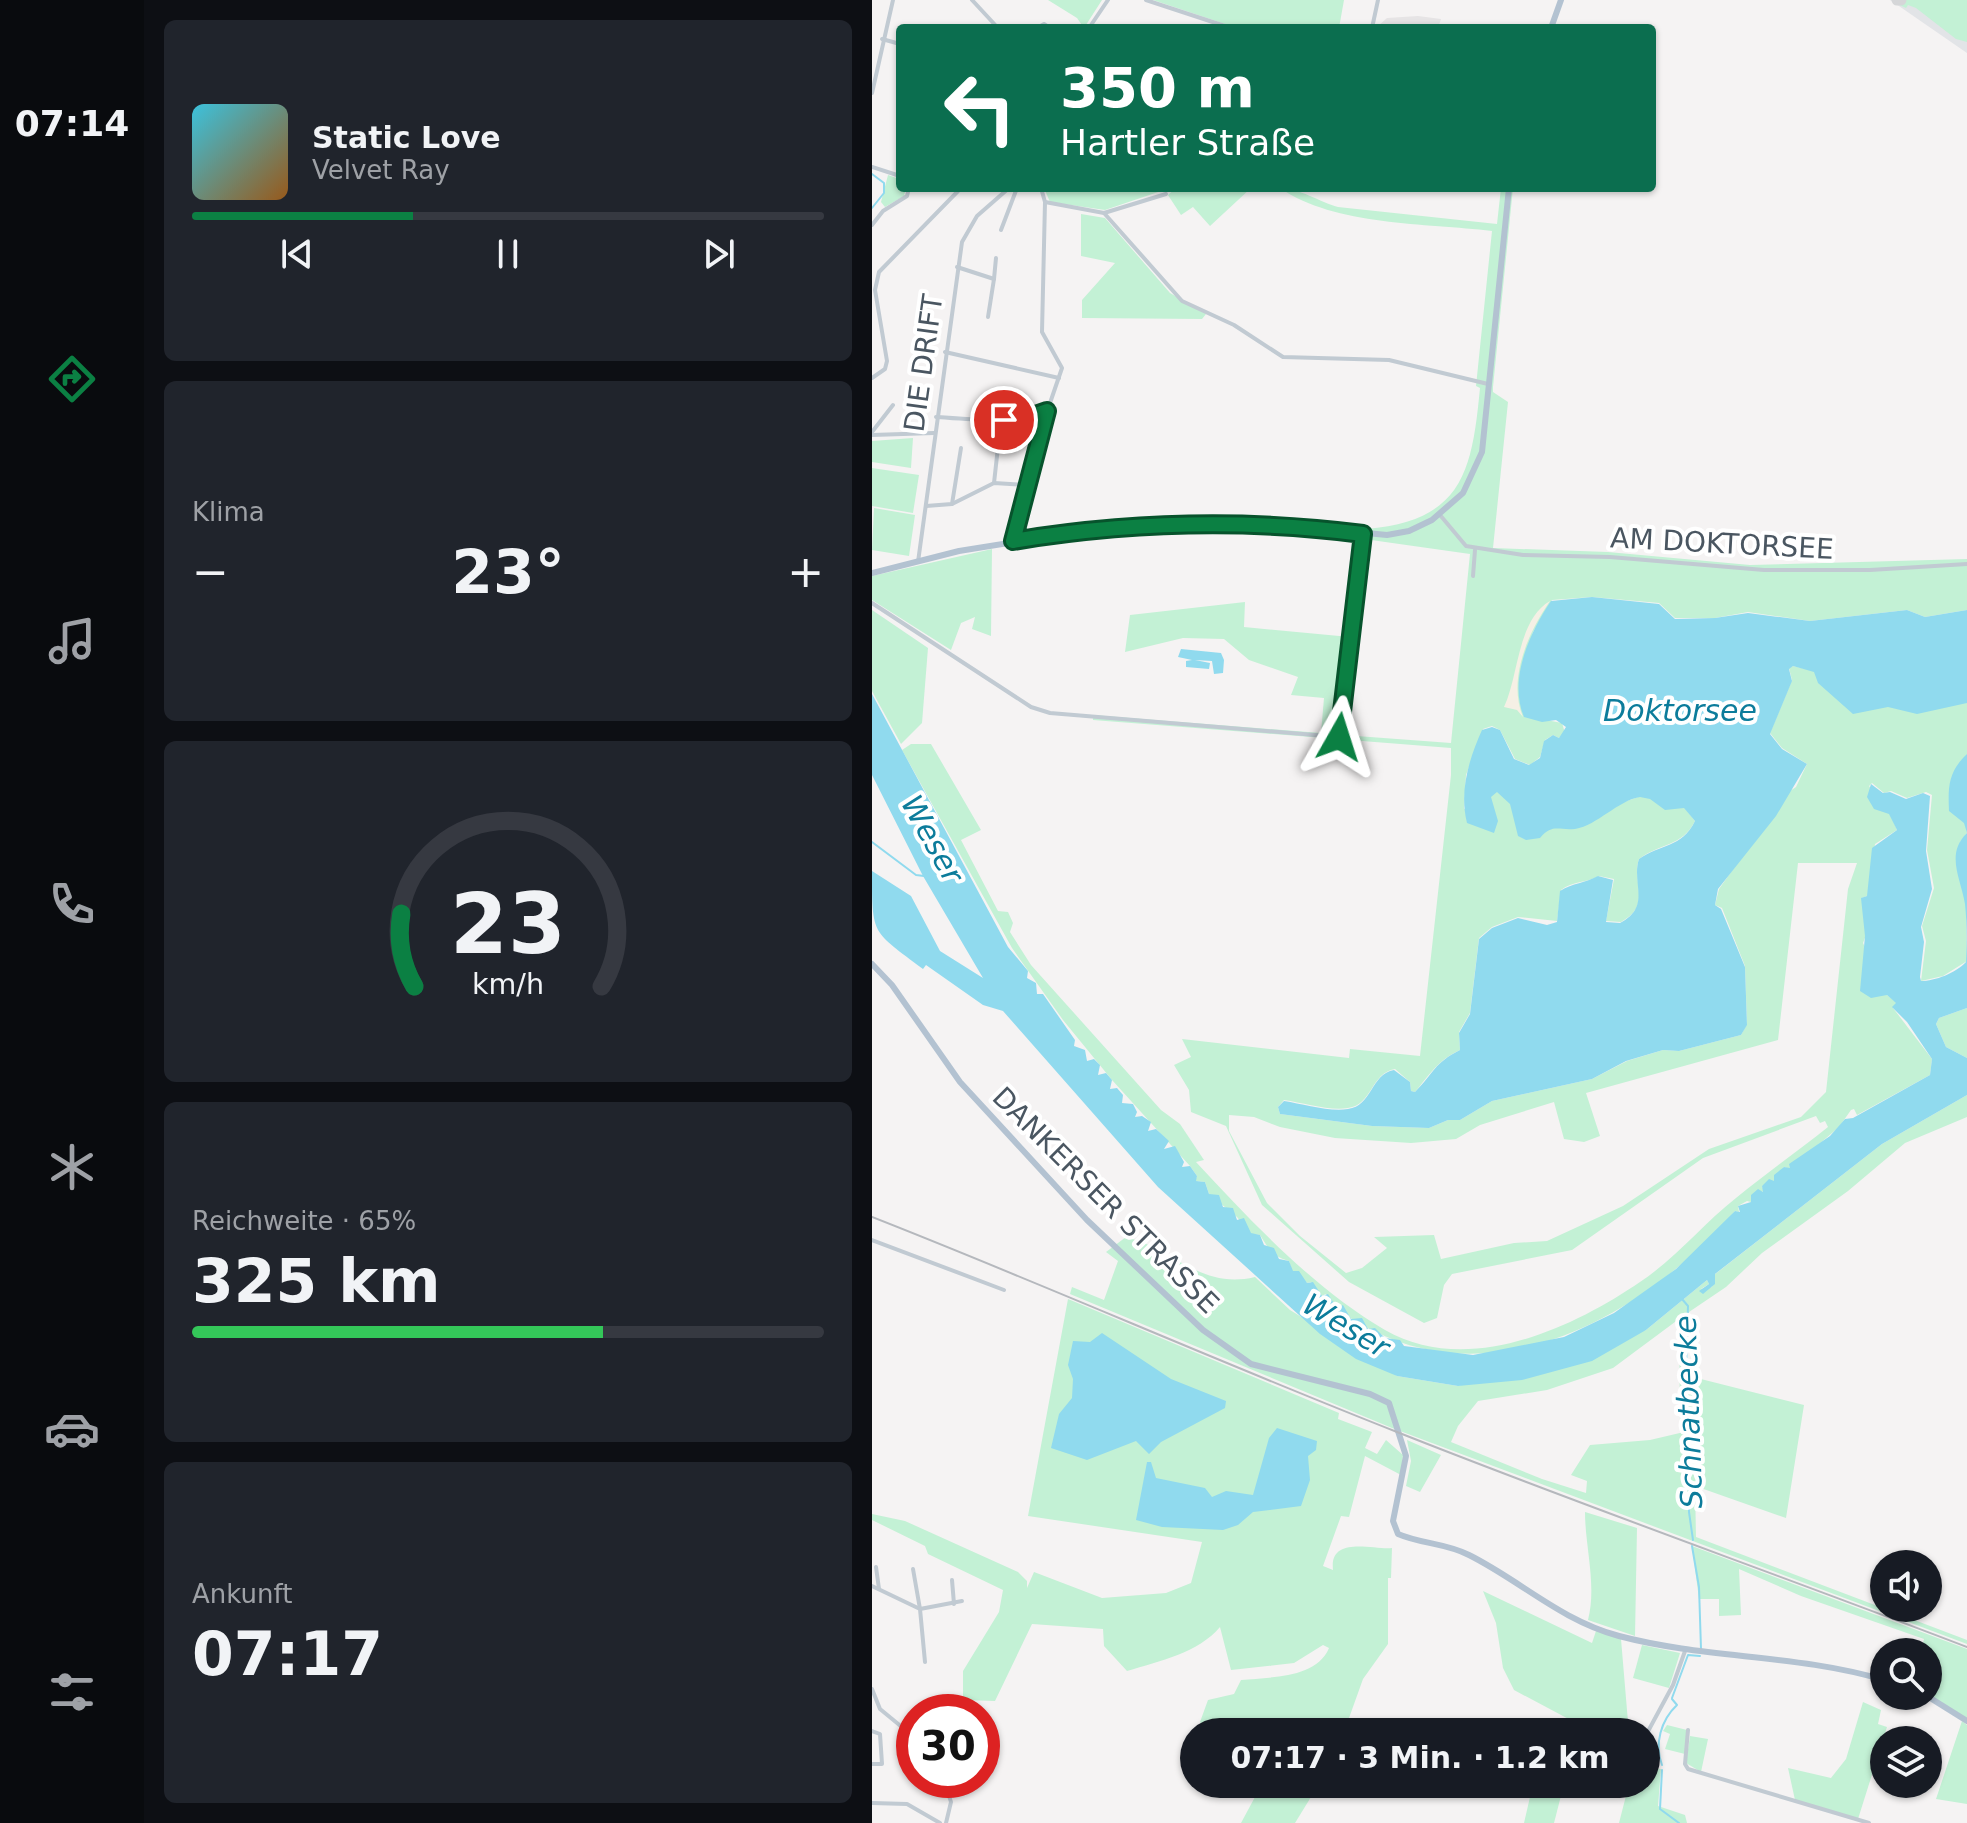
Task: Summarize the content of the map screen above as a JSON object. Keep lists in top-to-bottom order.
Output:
{
  "streets": {
    "main road": ["DANKERSER STRASSE"],
    "street": ["DIE DRIFT", "AM DOKTORSEE"]
  },
  "water": ["Doktorsee", "Weser", "Schnatbecke"],
  "page": {
    "tabs": "07:14",
    "turn": ["350 m", "Hartler Straße"],
    "song": ["Static Love", "Velvet Ray"],
    "tile": [
      "Klima",
      ["Reichweite · 65%", "325 km"],
      ["Ankunft", "07:17"]
    ],
    "heat": ["−", "23°", "+"],
    "limit": "30",
    "trip": "07:17 · 3 Min. · 1.2 km",
    "gauge": ["23", "km/h"]
  }
}
